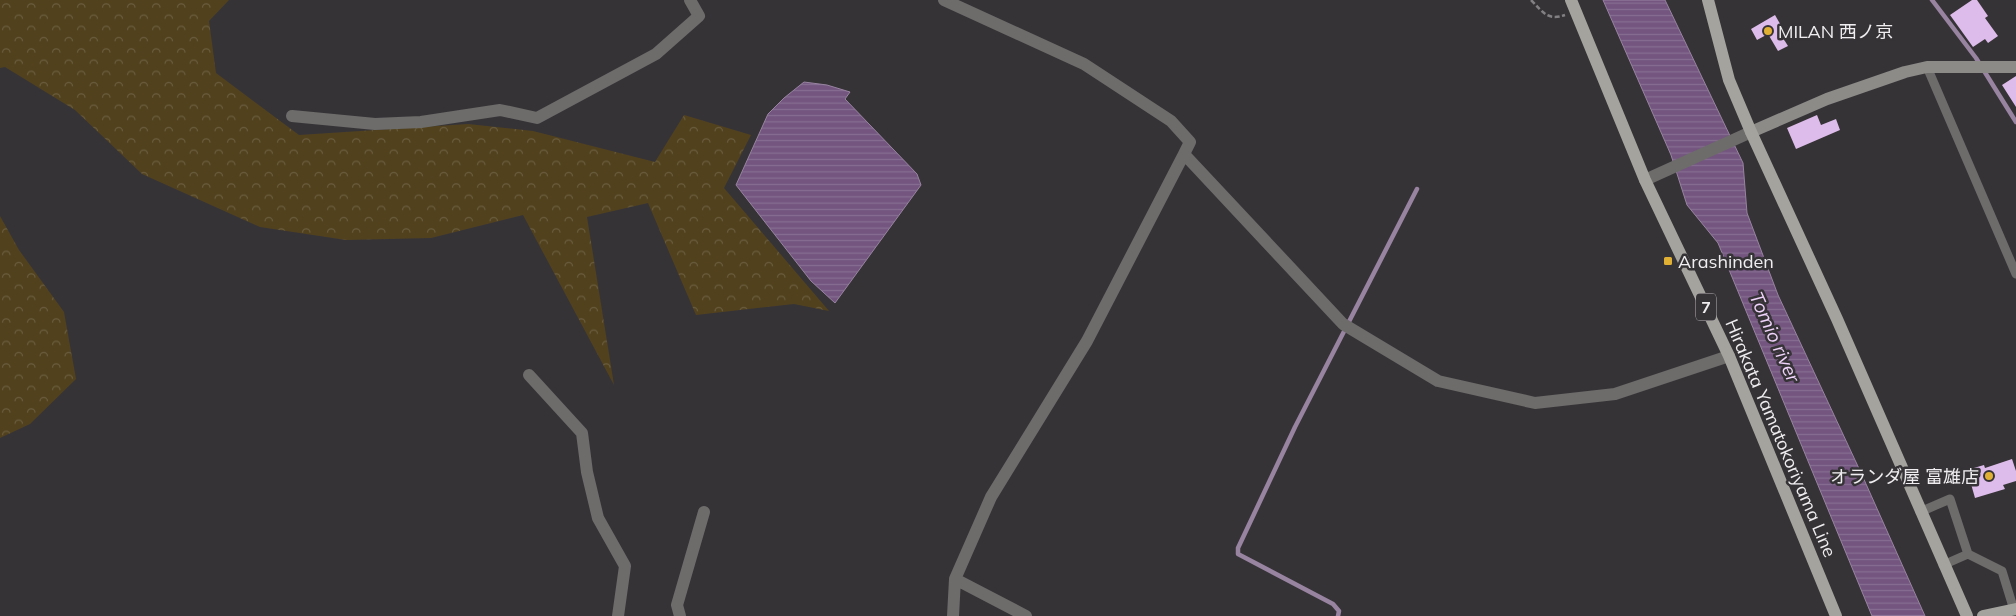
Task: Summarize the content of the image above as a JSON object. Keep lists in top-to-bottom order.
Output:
{
  "streets": {
    "main road": ["7", "Hirakata Yamatokoriyama Line"]
  },
  "water": ["Tomio river"],
  "places": {
    "other": ["MILAN 西ノ京", "オランダ屋 富雄店"],
    "transit": ["Arashinden"]
  }
}
